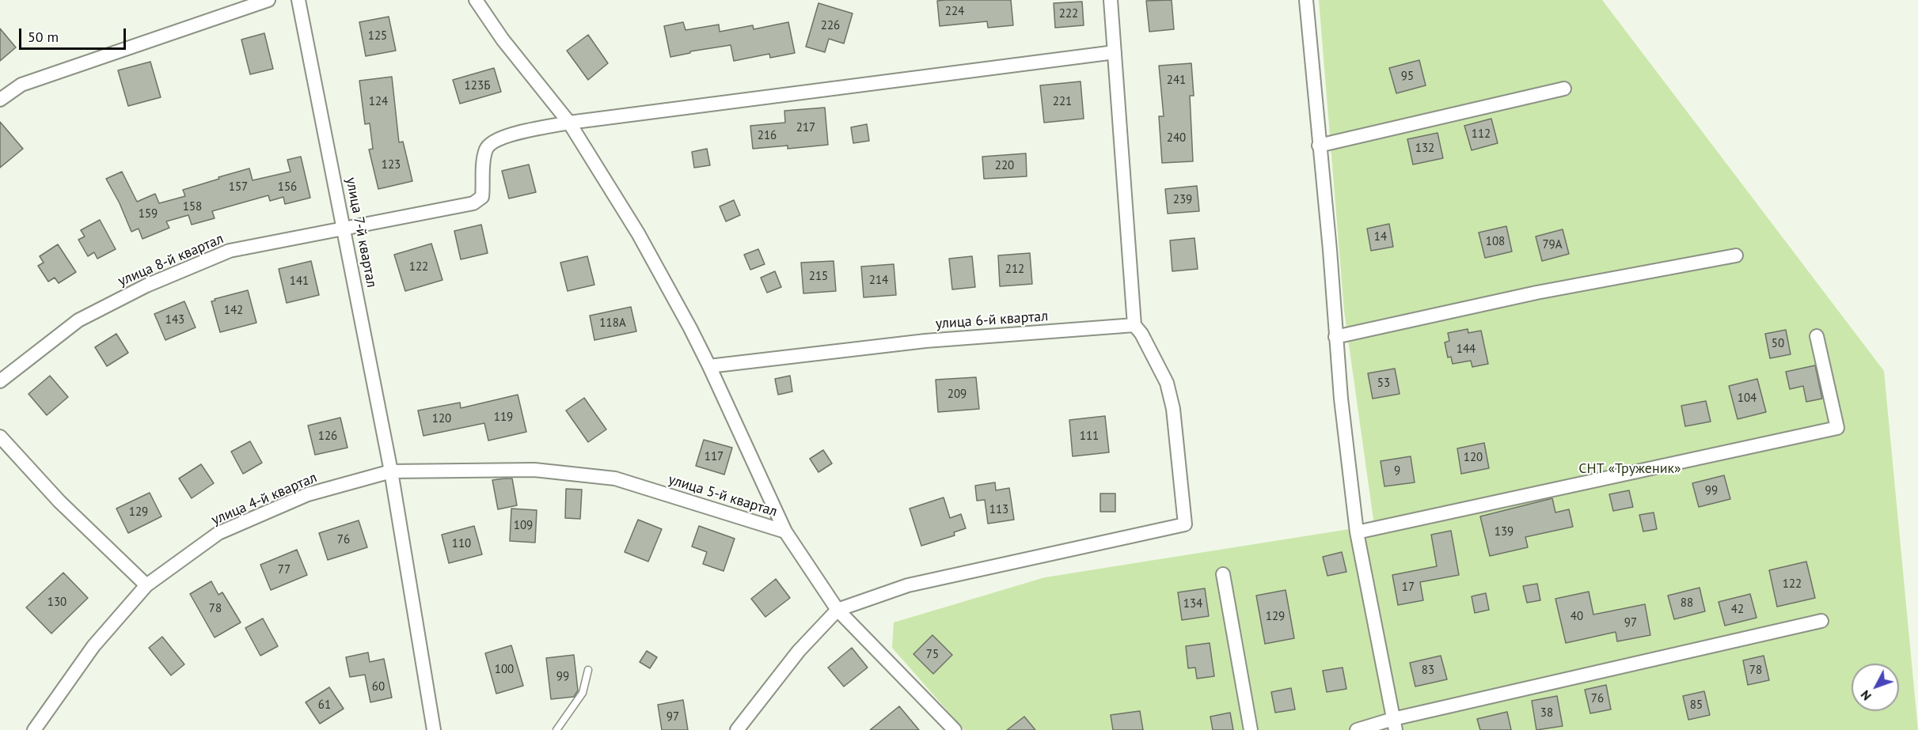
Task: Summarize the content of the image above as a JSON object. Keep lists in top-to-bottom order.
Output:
{
  "streets": {
    "street": [
      "улица 7-й квартал",
      "улица 8-й квартал",
      "улица 6-й квартал",
      "улица 5-й квартал",
      "улица 4-й квартал"
    ]
  },
  "crossings": [
    ["улица 7-й квартал", "улица 8-й квартал"],
    ["улица 7-й квартал", "улица 5-й квартал"],
    ["улица 7-й квартал", "улица 4-й квартал"],
    ["улица 5-й квартал", "улица 4-й квартал"]
  ],
  "parks": ["СНТ «Труженик»"],
  "house_numbers": [
    "224",
    "222",
    "226",
    "125",
    "95",
    "241",
    "123Б",
    "124",
    "221",
    "217",
    "112",
    "216",
    "240",
    "132",
    "123",
    "220",
    "157",
    "156",
    "239",
    "158",
    "159",
    "14",
    "108",
    "79А",
    "122",
    "212",
    "215",
    "214",
    "141",
    "142",
    "143",
    "118А",
    "50",
    "144",
    "53",
    "209",
    "104",
    "119",
    "120",
    "126",
    "111",
    "117",
    "120",
    "9",
    "99",
    "113",
    "129",
    "109",
    "139",
    "76",
    "110",
    "77",
    "122",
    "17",
    "130",
    "88",
    "134",
    "78",
    "42",
    "129",
    "40",
    "97",
    "75",
    "100",
    "83",
    "78",
    "99",
    "60",
    "76",
    "61",
    "85",
    "38",
    "97"
  ],
  "scale_bar": "50 m",
  "north": "bottom left"
}
